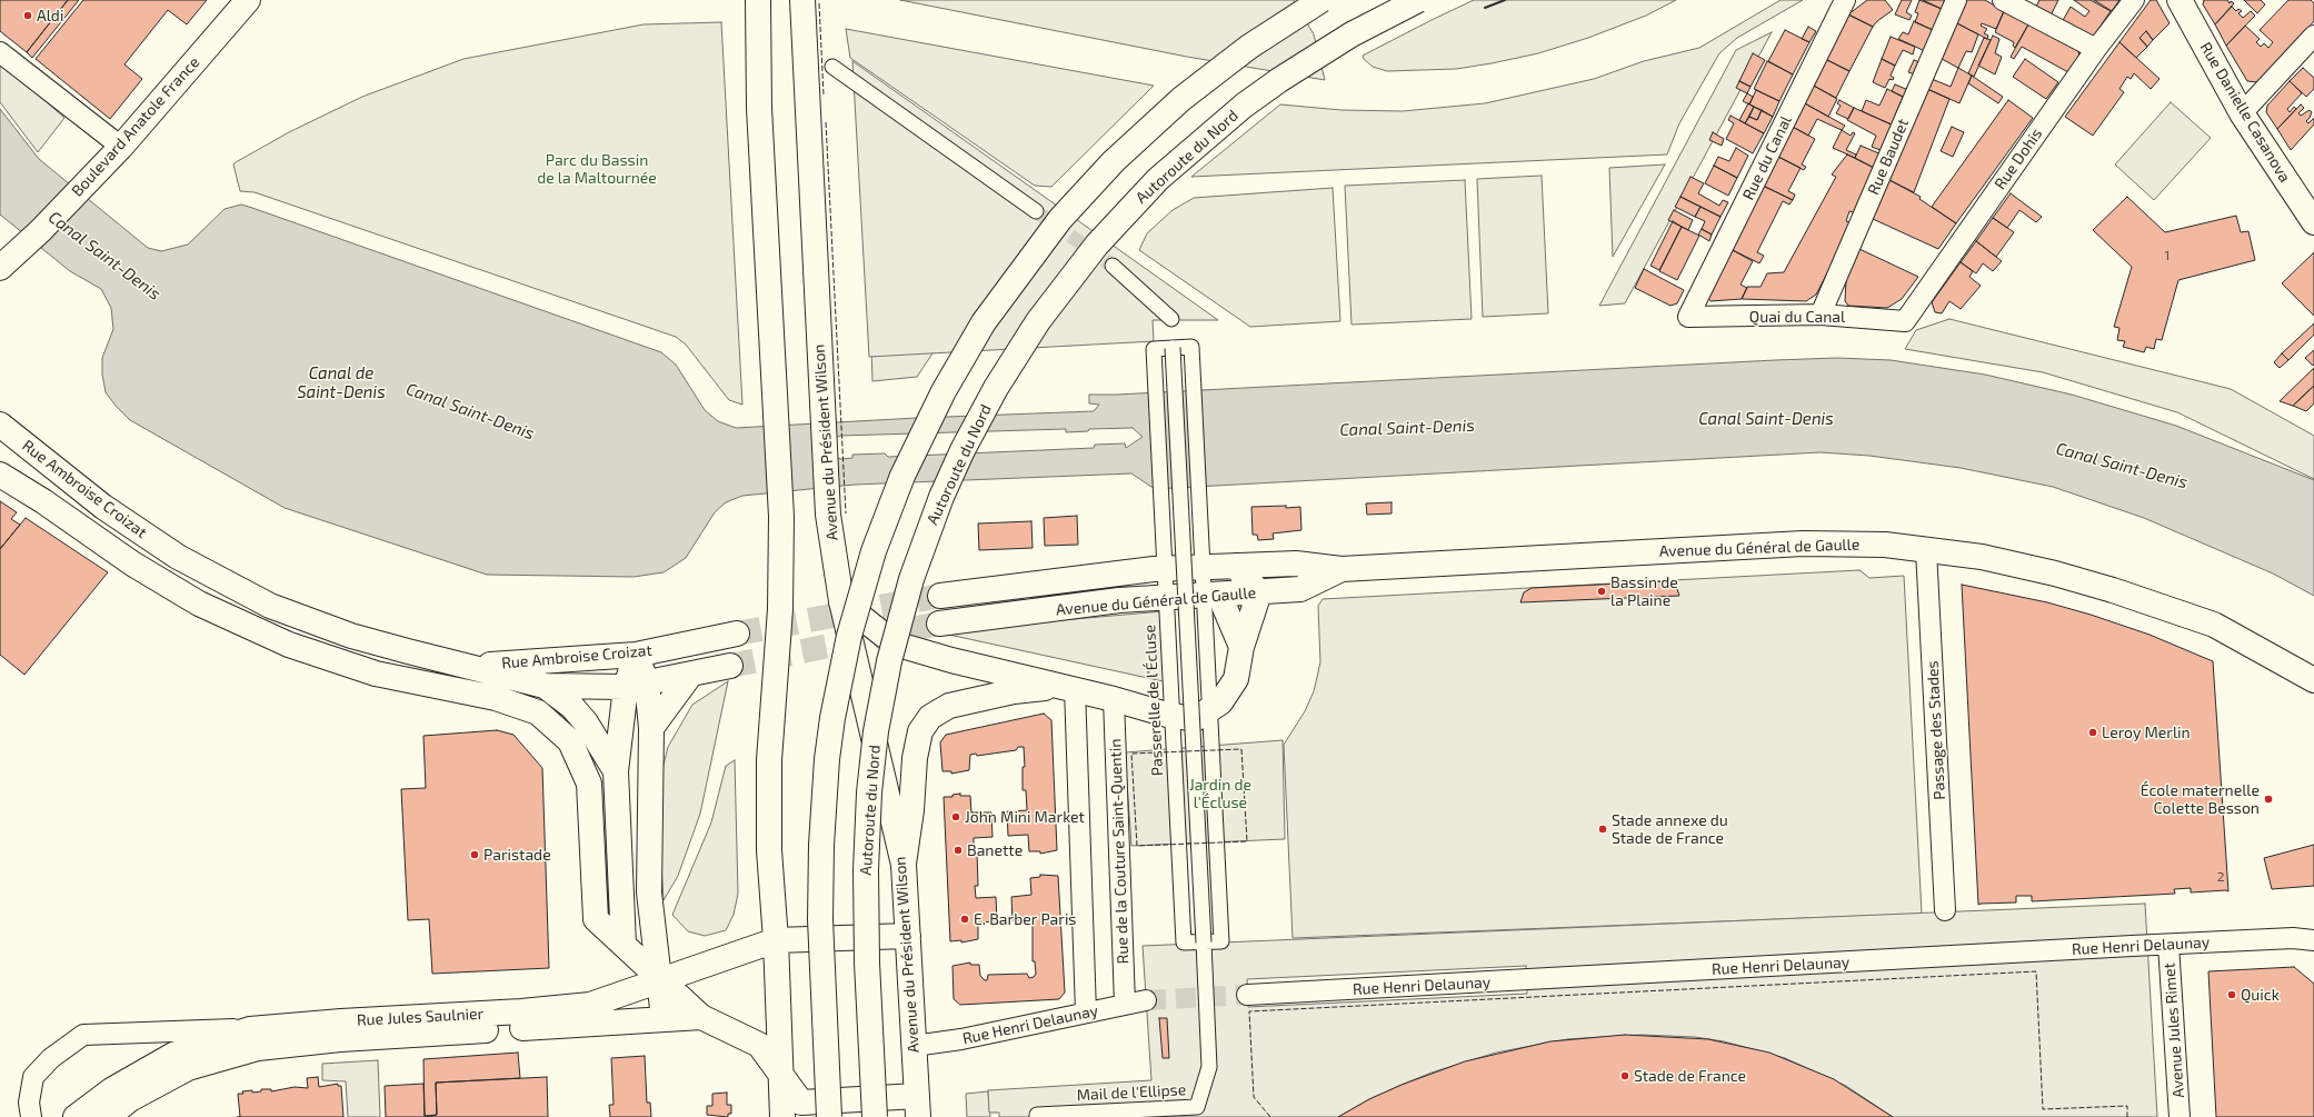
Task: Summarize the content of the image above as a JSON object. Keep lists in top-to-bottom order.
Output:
{
  "streets": {
    "main road": [
      "Rue Danielle Casanova",
      "Boulevard Anatole France",
      "Autoroute du Nord",
      "Avenue du Président Wilson",
      "Rue Ambroise Croizat",
      "Avenue du Général de Gaulle",
      "Rue Jules Saulnier"
    ],
    "street": [
      "Rue Baudet",
      "Rue du Canal",
      "Rue Dohis",
      "Quai du Canal",
      "Passerelle de l'Écluse",
      "Passage des Stades",
      "Rue de la Couture Saint-Quentin",
      "Rue Henri Delaunay",
      "Avenue Jules Rimet",
      "Mail de l'Ellipse"
    ]
  },
  "crossings": [
    ["Rue Baudet", "Quai du Canal"],
    ["Rue du Canal", "Quai du Canal"],
    ["Rue Dohis", "Quai du Canal"],
    ["Avenue du Président Wilson", "Rue Henri Delaunay"],
    ["Avenue du Président Wilson", "Rue Jules Saulnier"],
    ["Avenue du Général de Gaulle", "Passage des Stades"],
    ["Passerelle de l'Écluse", "Mail de l'Ellipse"],
    ["Rue de la Couture Saint-Quentin", "Rue Henri Delaunay"],
    ["Rue Henri Delaunay", "Avenue Jules Rimet"]
  ],
  "water": ["Canal Saint-Denis", "Canal de Saint-Denis"],
  "parks": ["Parc du Bassin de la Maltournée", "Jardin de l'Écluse"],
  "places": [
    "Aldi",
    "Bassin de la Plaine",
    "Leroy Merlin",
    "École maternelle Colette Besson",
    "John Mini Market",
    "Stade annexe du Stade de France",
    "Banette",
    "Paristade",
    "E. Barber Paris",
    "Quick",
    "Stade de France"
  ],
  "house_numbers": ["1", "2"]
}
